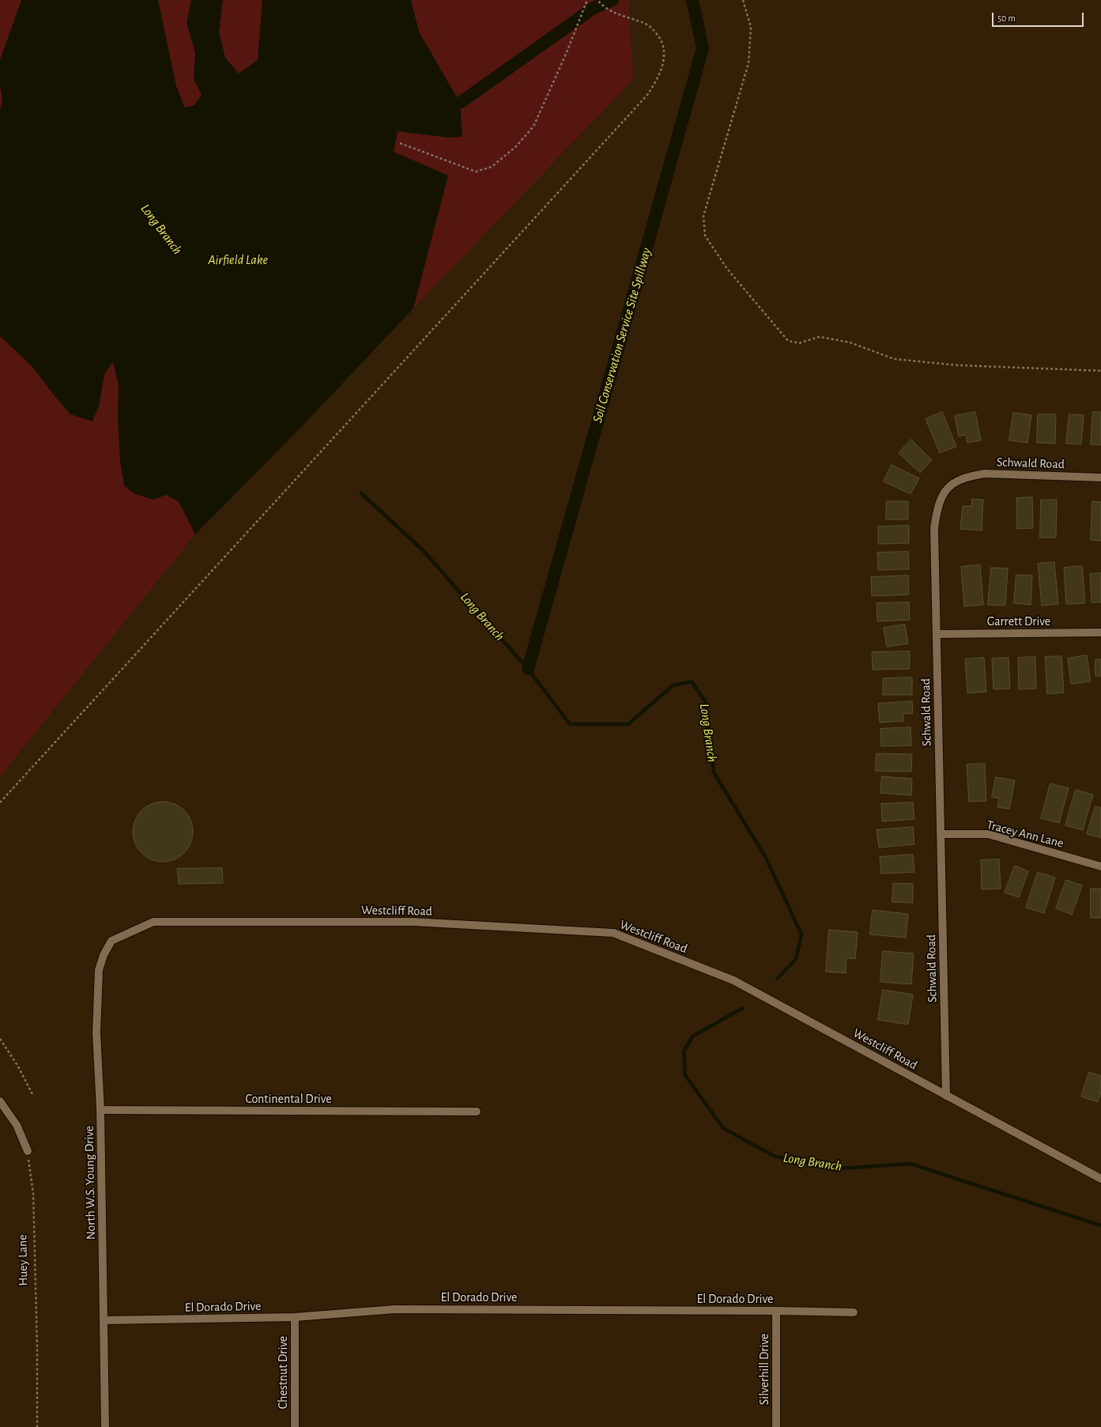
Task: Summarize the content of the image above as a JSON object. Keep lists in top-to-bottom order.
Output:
{
  "streets": {
    "street": [
      "Schwald Road",
      "Garrett Drive",
      "Tracey Ann Lane",
      "Westcliff Road",
      "Continental Drive",
      "North W.S. Young Drive",
      "El Dorado Drive",
      "Silverhill Drive",
      "Chestnut Drive"
    ],
    "path": ["Huey Lane"]
  },
  "crossings": [
    ["Schwald Road", "Garrett Drive"],
    ["Schwald Road", "Tracey Ann Lane"],
    ["Schwald Road", "Westcliff Road"],
    ["Westcliff Road", "North W.S. Young Drive"],
    ["Continental Drive", "North W.S. Young Drive"],
    ["North W.S. Young Drive", "El Dorado Drive"],
    ["El Dorado Drive", "Silverhill Drive"],
    ["El Dorado Drive", "Chestnut Drive"]
  ],
  "water": ["Long Branch", "Airfield Lake", "Soil Conservation Service Site Spillway"],
  "scale_bar": "50 m"
}
